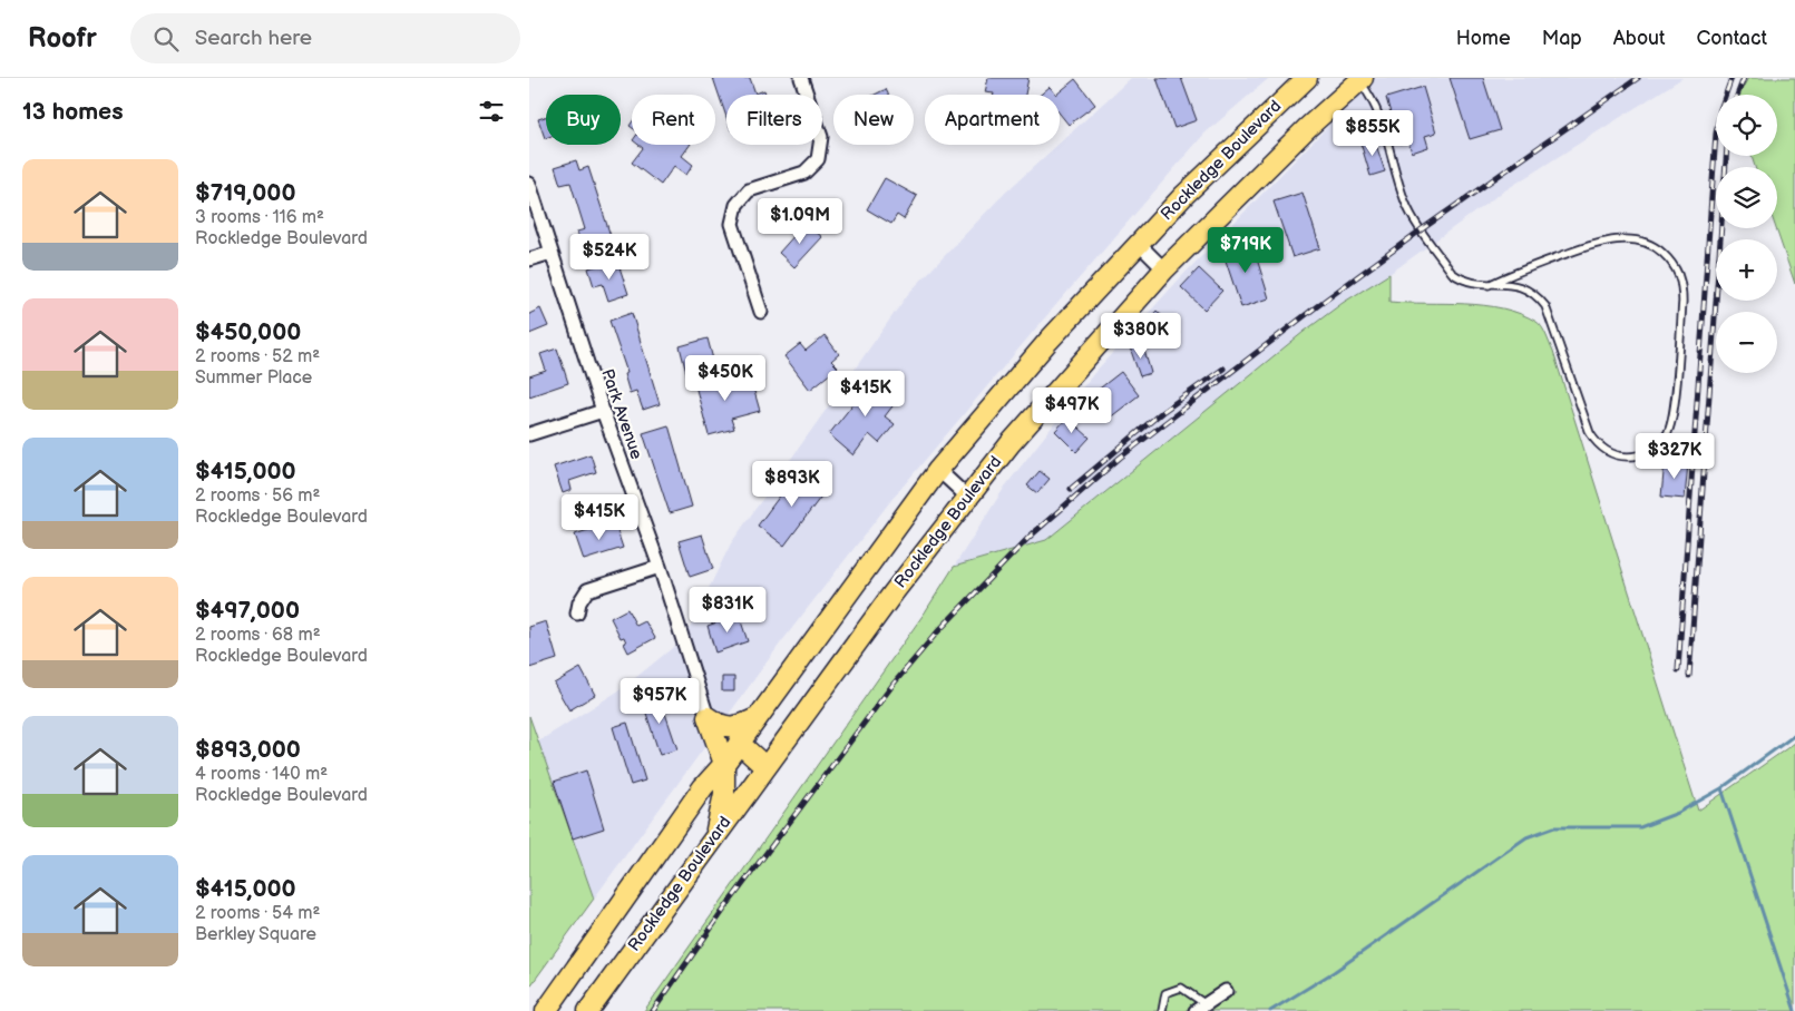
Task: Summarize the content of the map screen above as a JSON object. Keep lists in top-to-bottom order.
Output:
{
  "streets": {
    "main road": ["Rockledge Boulevard"],
    "street": ["Park Avenue"]
  },
  "page": {
    "header": "Roofr",
    "search": "Search here",
    "nav": [
      "Home",
      "Map",
      "About",
      "Contact"
    ],
    "heading": "13 homes",
    "map_buttons": ["+", "−"],
    "chip": [
      "Buy",
      "Rent",
      "Filters",
      "New",
      "Apartment"
    ],
    "price": [
      "$855K",
      "$1.09M",
      "$719K",
      "$524K",
      "$380K",
      "$450K",
      "$415K",
      "$497K",
      "$327K",
      "$893K",
      "$415K",
      "$831K",
      "$957K"
    ],
    "list": [
      {
        "name": "$719,000",
        "note": "3 rooms · 116 m² · Rockledge Boulevard"
      },
      {
        "name": "$450,000",
        "note": "2 rooms · 52 m² · Summer Place"
      },
      {
        "name": "$415,000",
        "note": "2 rooms · 56 m² · Rockledge Boulevard"
      },
      {
        "name": "$497,000",
        "note": "2 rooms · 68 m² · Rockledge Boulevard"
      },
      {
        "name": "$893,000",
        "note": "4 rooms · 140 m² · Rockledge Boulevard"
      },
      {
        "name": "$415,000",
        "note": "2 rooms · 54 m² · Berkley Square"
      }
    ]
  }
}
